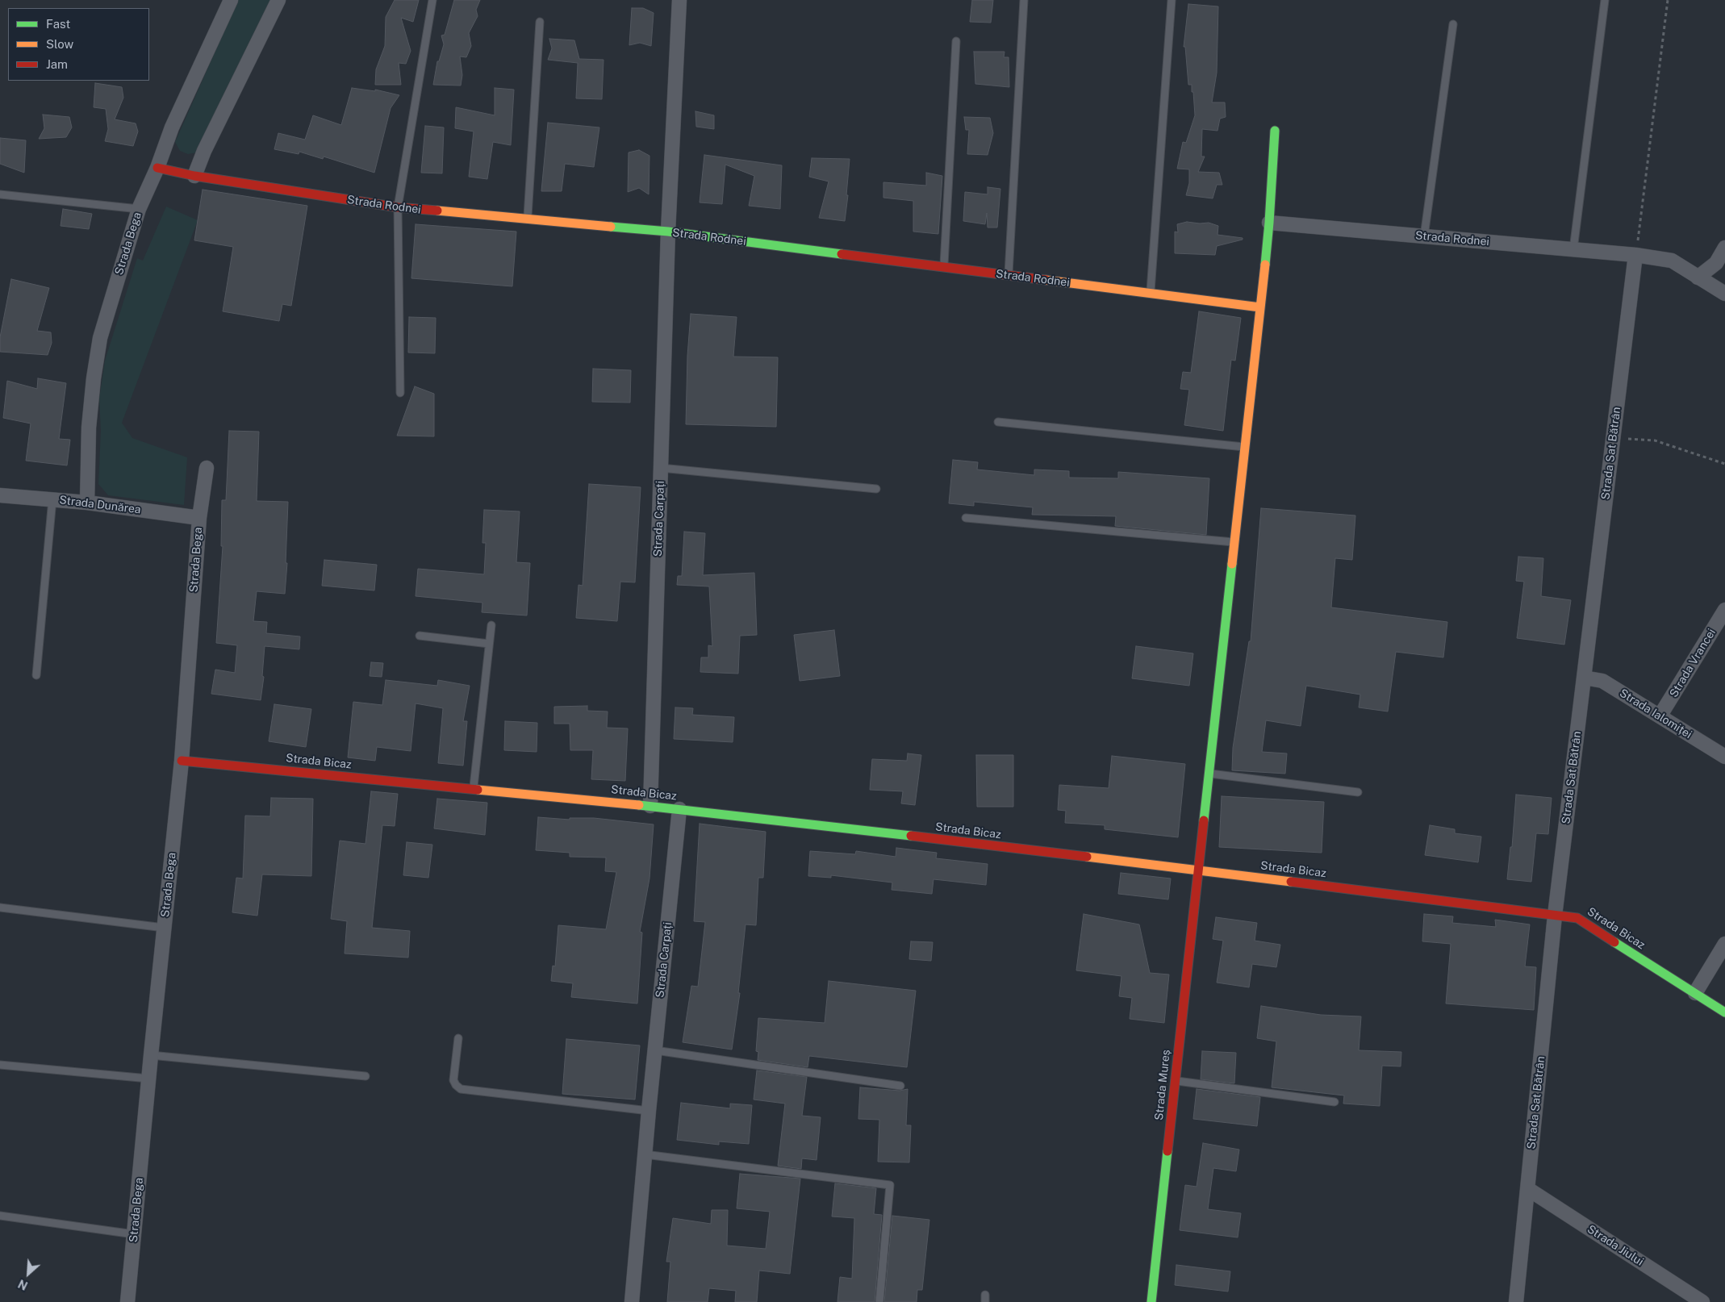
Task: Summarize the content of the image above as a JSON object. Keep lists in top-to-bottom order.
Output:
{
  "streets": {
    "street": [
      "Strada Rodnei",
      "Strada Bega",
      "Strada Sat Bătrân",
      "Strada Dunărea",
      "Strada Carpați",
      "Strada Vrancei",
      "Strada Ialomiței",
      "Strada Bicaz",
      "Strada Mureș",
      "Strada Jiului"
    ]
  },
  "crossings": [
    ["Strada Rodnei", "Strada Bega"],
    ["Strada Rodnei", "Strada Sat Bătrân"],
    ["Strada Rodnei", "Strada Carpați"],
    ["Strada Rodnei", "Strada Mureș"],
    ["Strada Bega", "Strada Dunărea"],
    ["Strada Bega", "Strada Bicaz"],
    ["Strada Sat Bătrân", "Strada Ialomiței"],
    ["Strada Sat Bătrân", "Strada Bicaz"],
    ["Strada Sat Bătrân", "Strada Jiului"],
    ["Strada Carpați", "Strada Bicaz"],
    ["Strada Vrancei", "Strada Ialomiței"],
    ["Strada Bicaz", "Strada Mureș"]
  ],
  "legend": ["Fast", "Slow", "Jam"],
  "north": "bottom left"
}
